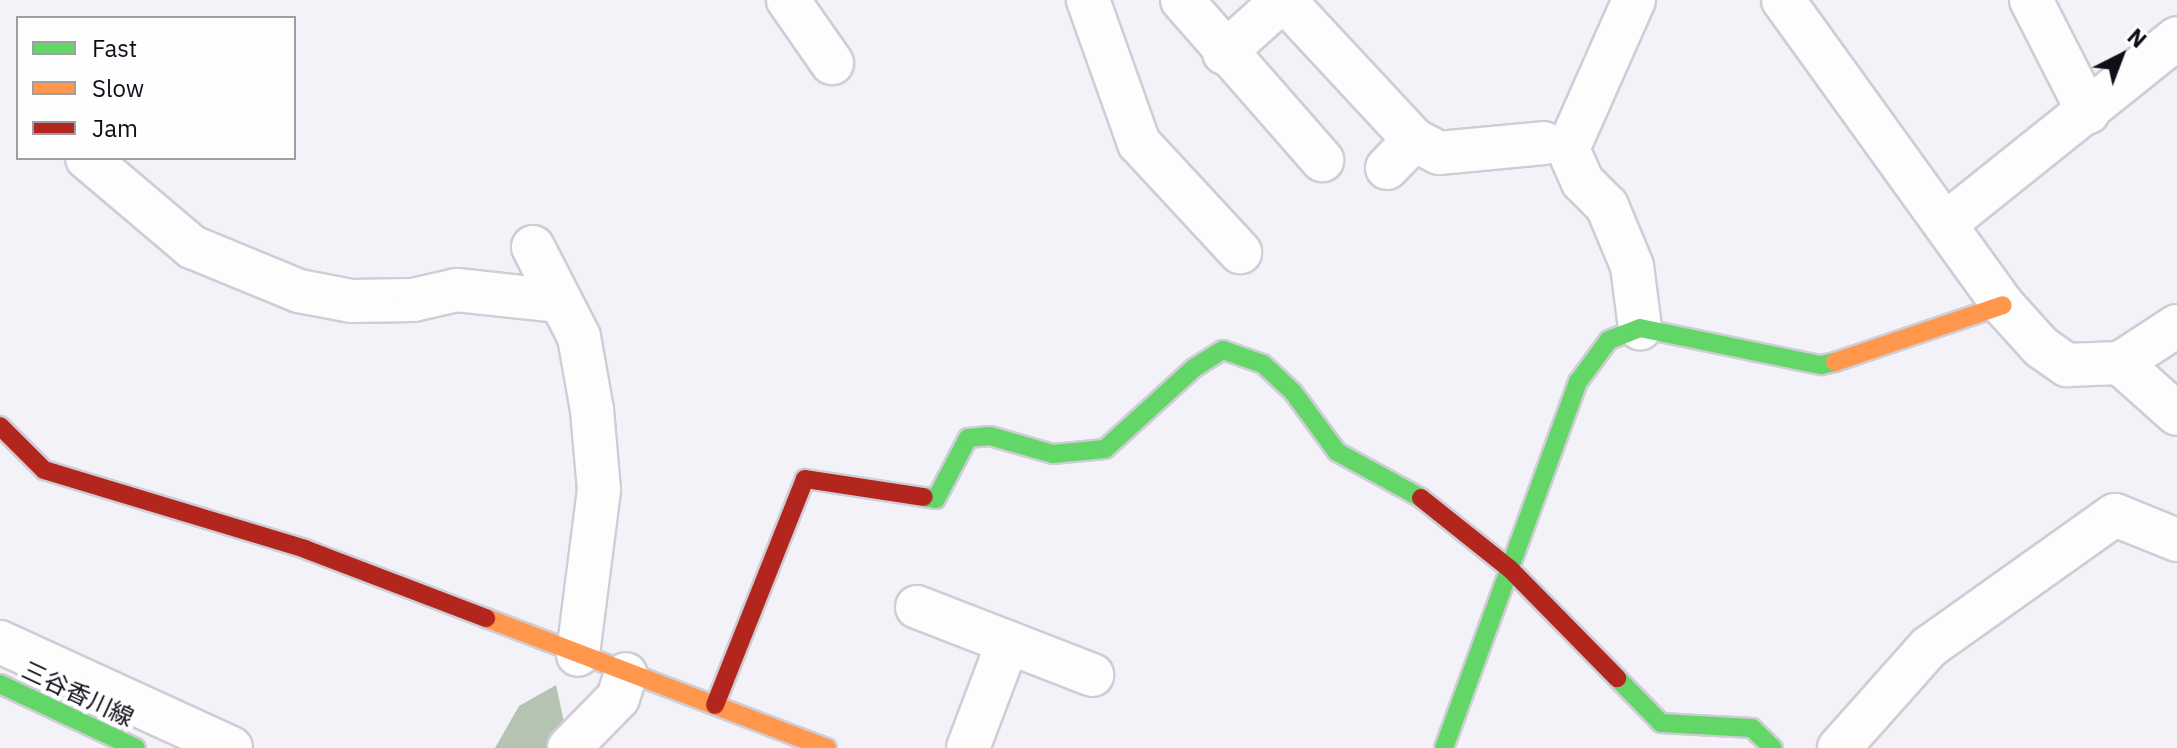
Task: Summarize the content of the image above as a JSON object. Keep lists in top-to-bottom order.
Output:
{
  "streets": {
    "street": ["三谷香川線"]
  },
  "legend": ["Fast", "Slow", "Jam"],
  "north": "top right"
}
